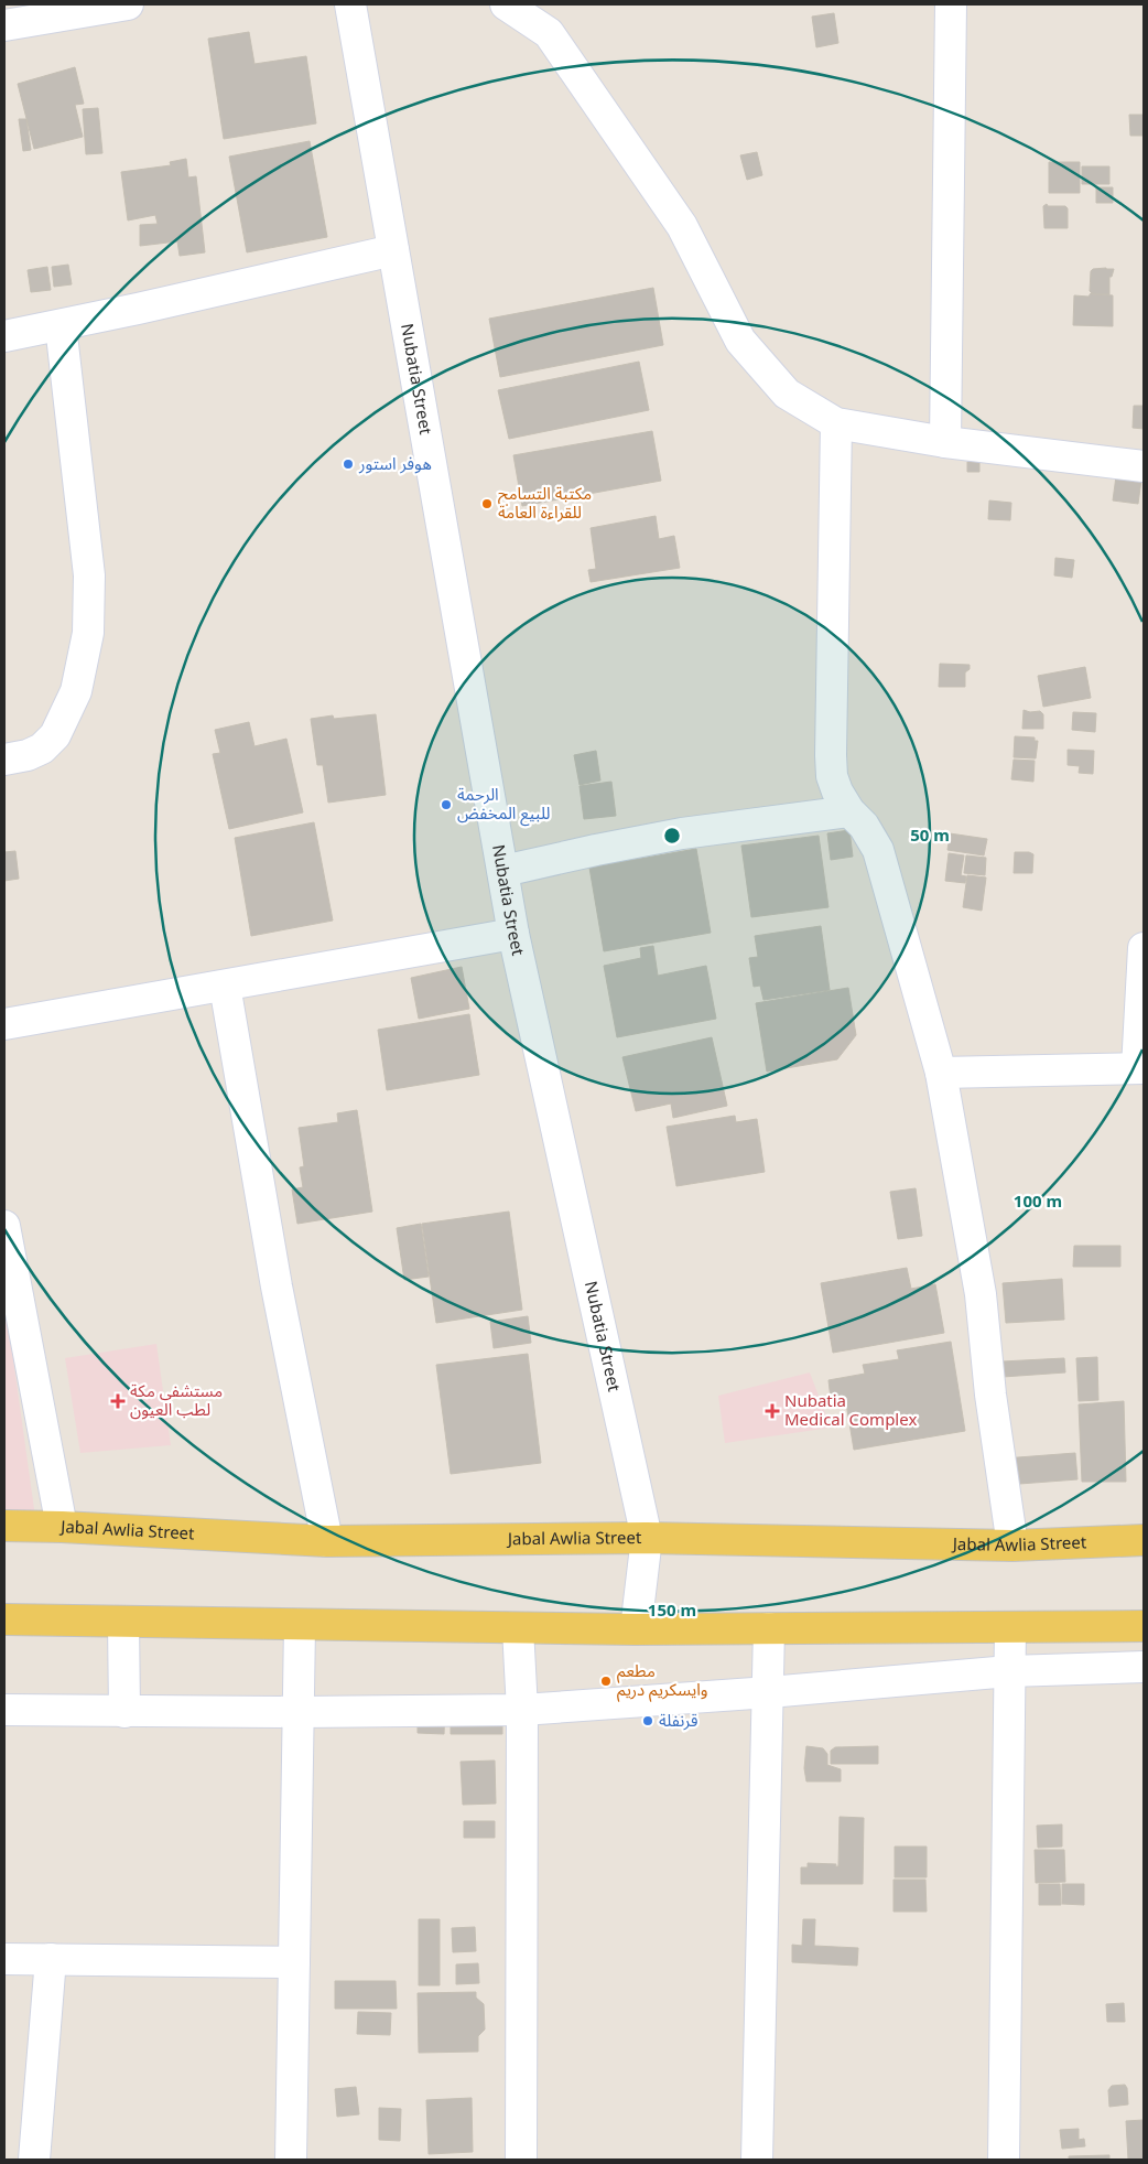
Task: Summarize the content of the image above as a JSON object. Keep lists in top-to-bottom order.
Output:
{
  "streets": {
    "main road": ["Jabal Awlia Street"],
    "street": ["Nubatia Street"]
  },
  "crossings": [
    ["Nubatia Street", "Jabal Awlia Street"]
  ],
  "places": {
    "other": [
      "هوفر استور",
      "مكتبة التسامح للقراءة العامة",
      "الرحمة للبيع المخفض",
      "مطعم وايسكريم دريم",
      "قرنفلة"
    ],
    "health": ["مستشفى مكة لطب العيون", "Nubatia Medical Complex"]
  },
  "rings": ["50 m", "100 m", "150 m"]
}
